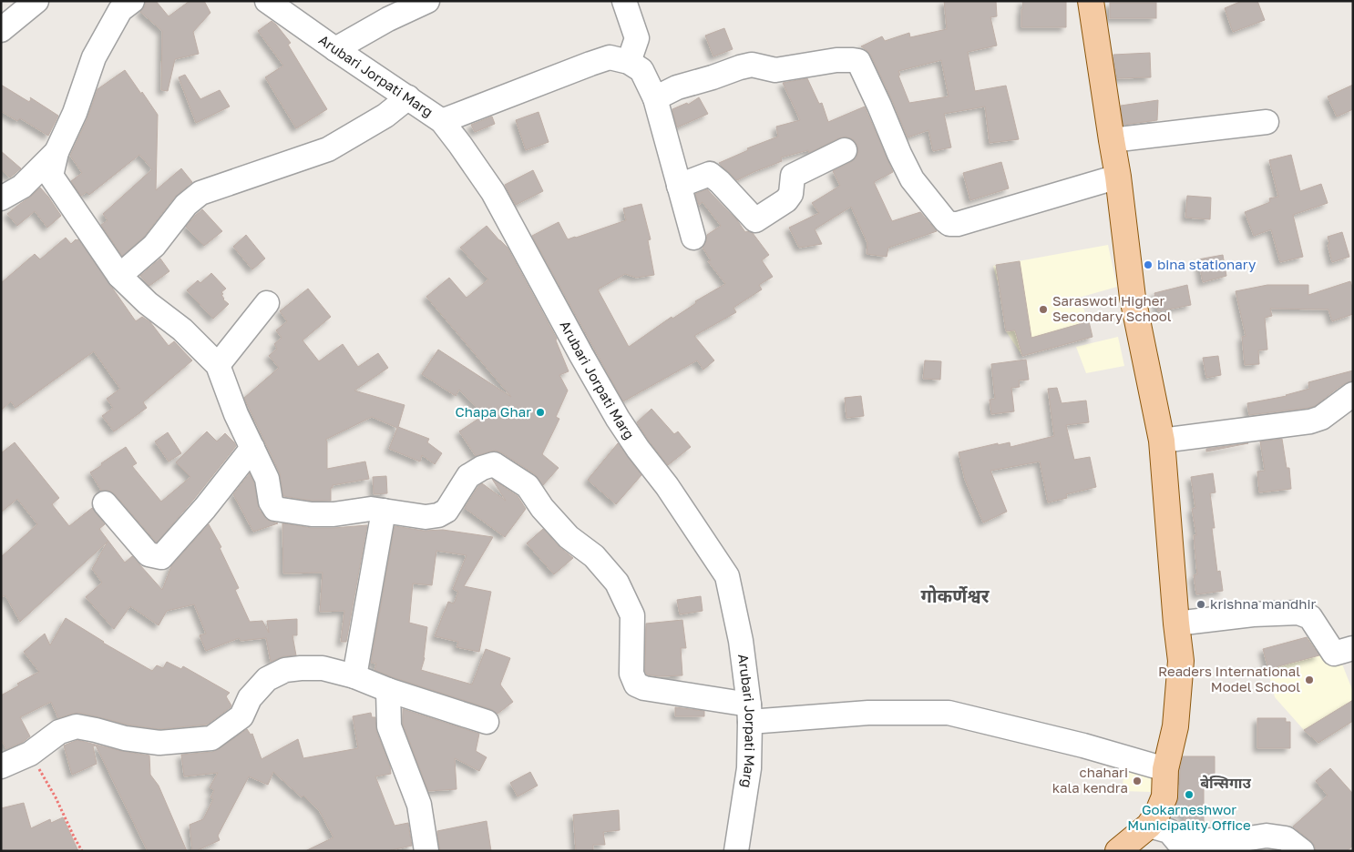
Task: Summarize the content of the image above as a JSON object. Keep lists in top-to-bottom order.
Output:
{
  "streets": {
    "street": ["Arubari Jorpati Marg"]
  },
  "districts": ["गोकर्णेश्वर", "बेन्सिगाउ"],
  "places": [
    "bina stationary",
    "Saraswoti Higher Secondary School",
    "Chapa Ghar",
    "krishna mandhir",
    "Readers International Model School",
    "chahari kala kendra",
    "Gokarneshwor Municipality Office"
  ]
}
